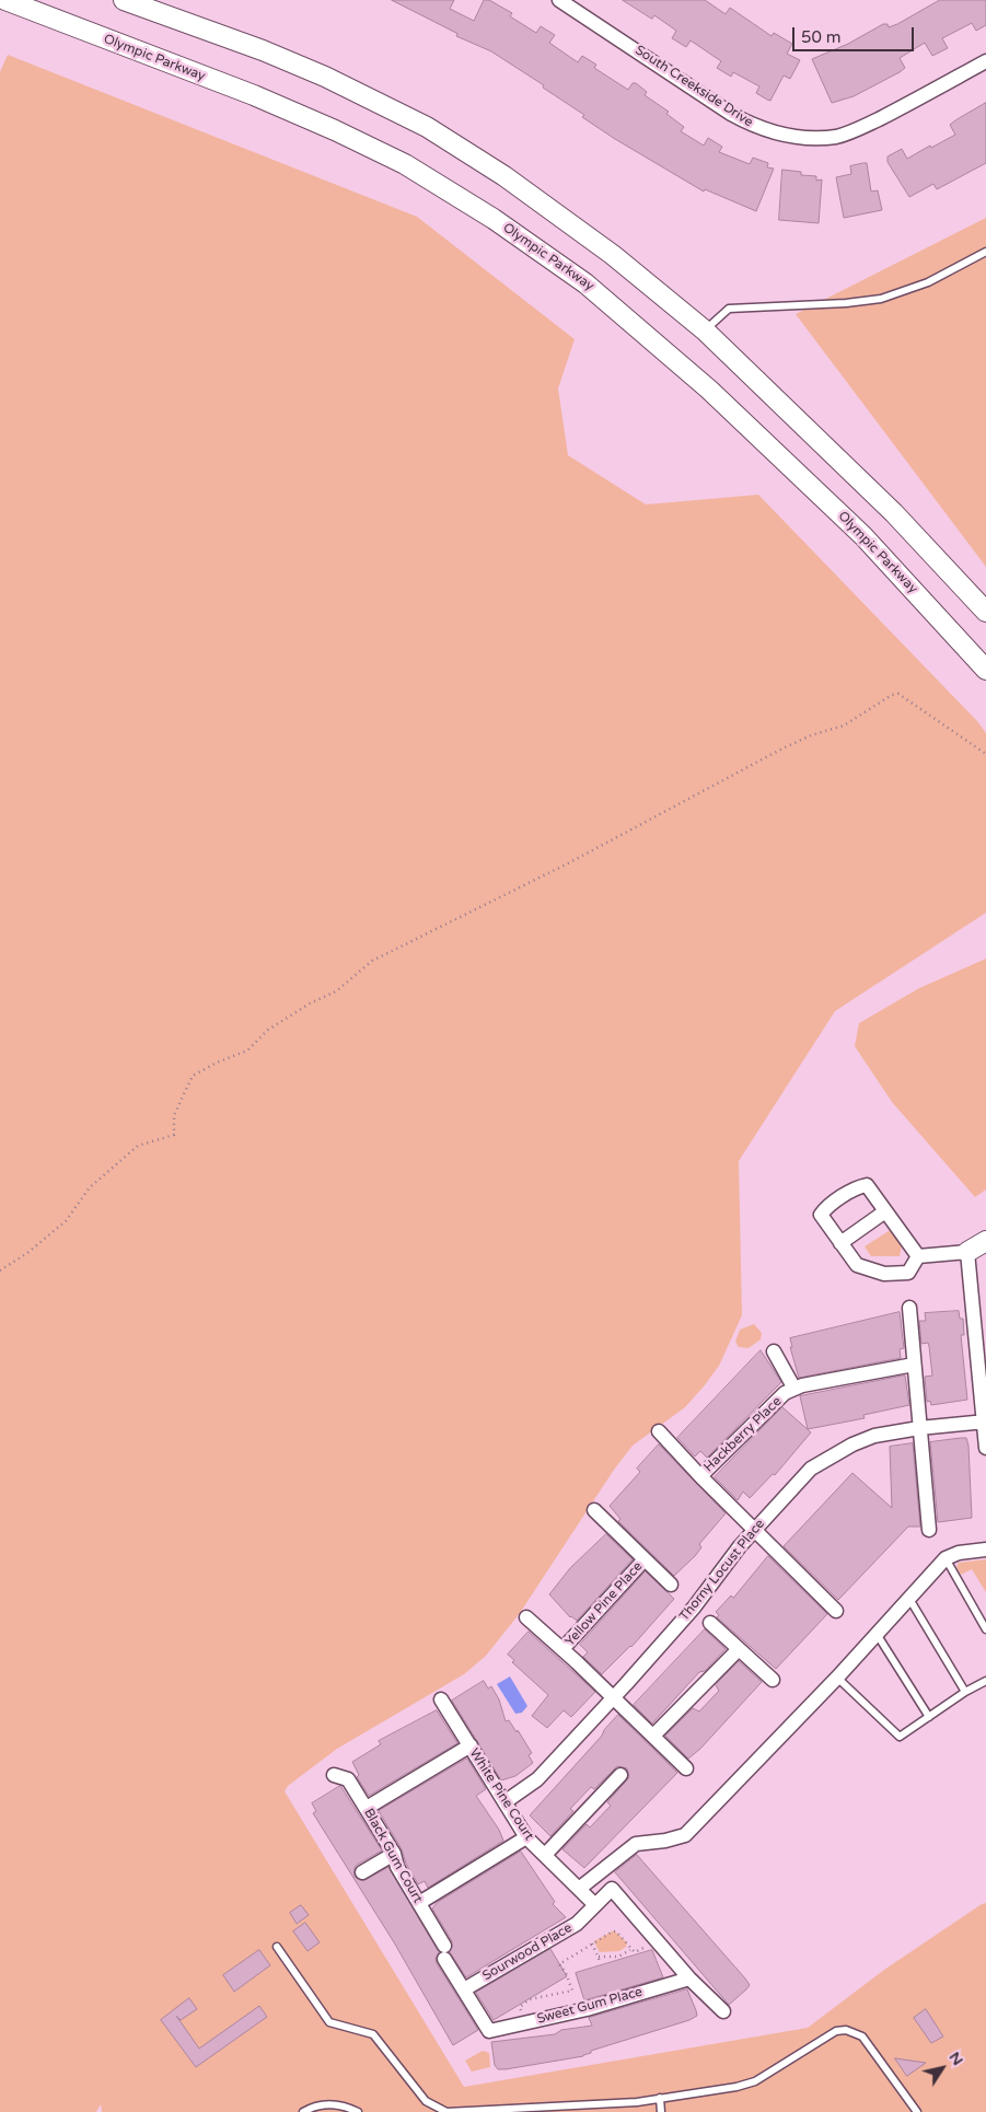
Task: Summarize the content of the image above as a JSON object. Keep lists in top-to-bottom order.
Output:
{
  "streets": {
    "main road": ["Olympic Parkway"],
    "street": [
      "South Creekside Drive",
      "Hackberry Place",
      "Thorny Locust Place",
      "Yellow Pine Place",
      "White Pine Court",
      "Black Gum Court",
      "Sourwood Place",
      "Sweet Gum Place"
    ]
  },
  "crossings": [
    ["Thorny Locust Place", "White Pine Court"],
    ["White Pine Court", "Sourwood Place"],
    ["Black Gum Court", "Sourwood Place"],
    ["Black Gum Court", "Sweet Gum Place"],
    ["Sourwood Place", "Sweet Gum Place"]
  ],
  "scale_bar": "50 m",
  "north": "top right"
}
